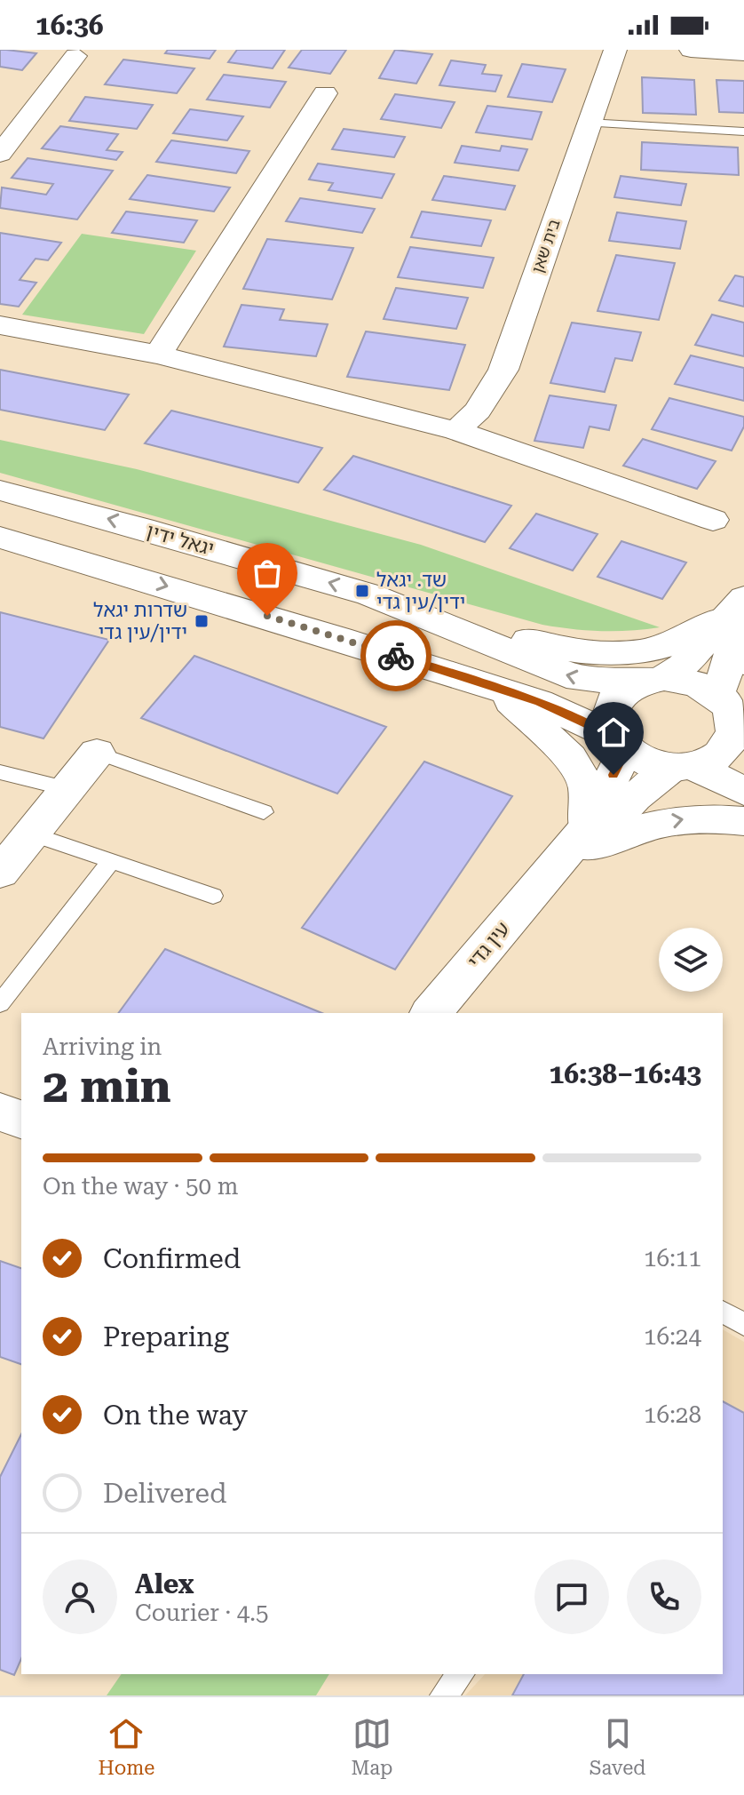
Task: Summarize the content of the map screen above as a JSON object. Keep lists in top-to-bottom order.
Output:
{
  "streets": {
    "street": ["בית שאן", "יגאל ידין", "עין גדי"]
  },
  "crossings": [
    ["יגאל ידין", "עין גדי"]
  ],
  "places": {
    "transit": ["שד. יגאל ידין/עין גדי", "שדרות יגאל ידין/עין גדי"]
  },
  "page": {
    "status": "16:36",
    "heading": ["2 min", "Arriving in", "16:38–16:43"],
    "panel": ["Alex", "Courier · 4.5"],
    "bar": "On the way · 50 m",
    "list": [
      ["Confirmed", "16:11"],
      ["Preparing", "16:24"],
      ["On the way", "16:28"],
      "Delivered"
    ],
    "tabs": ["Home", "Map", "Saved"]
  }
}
